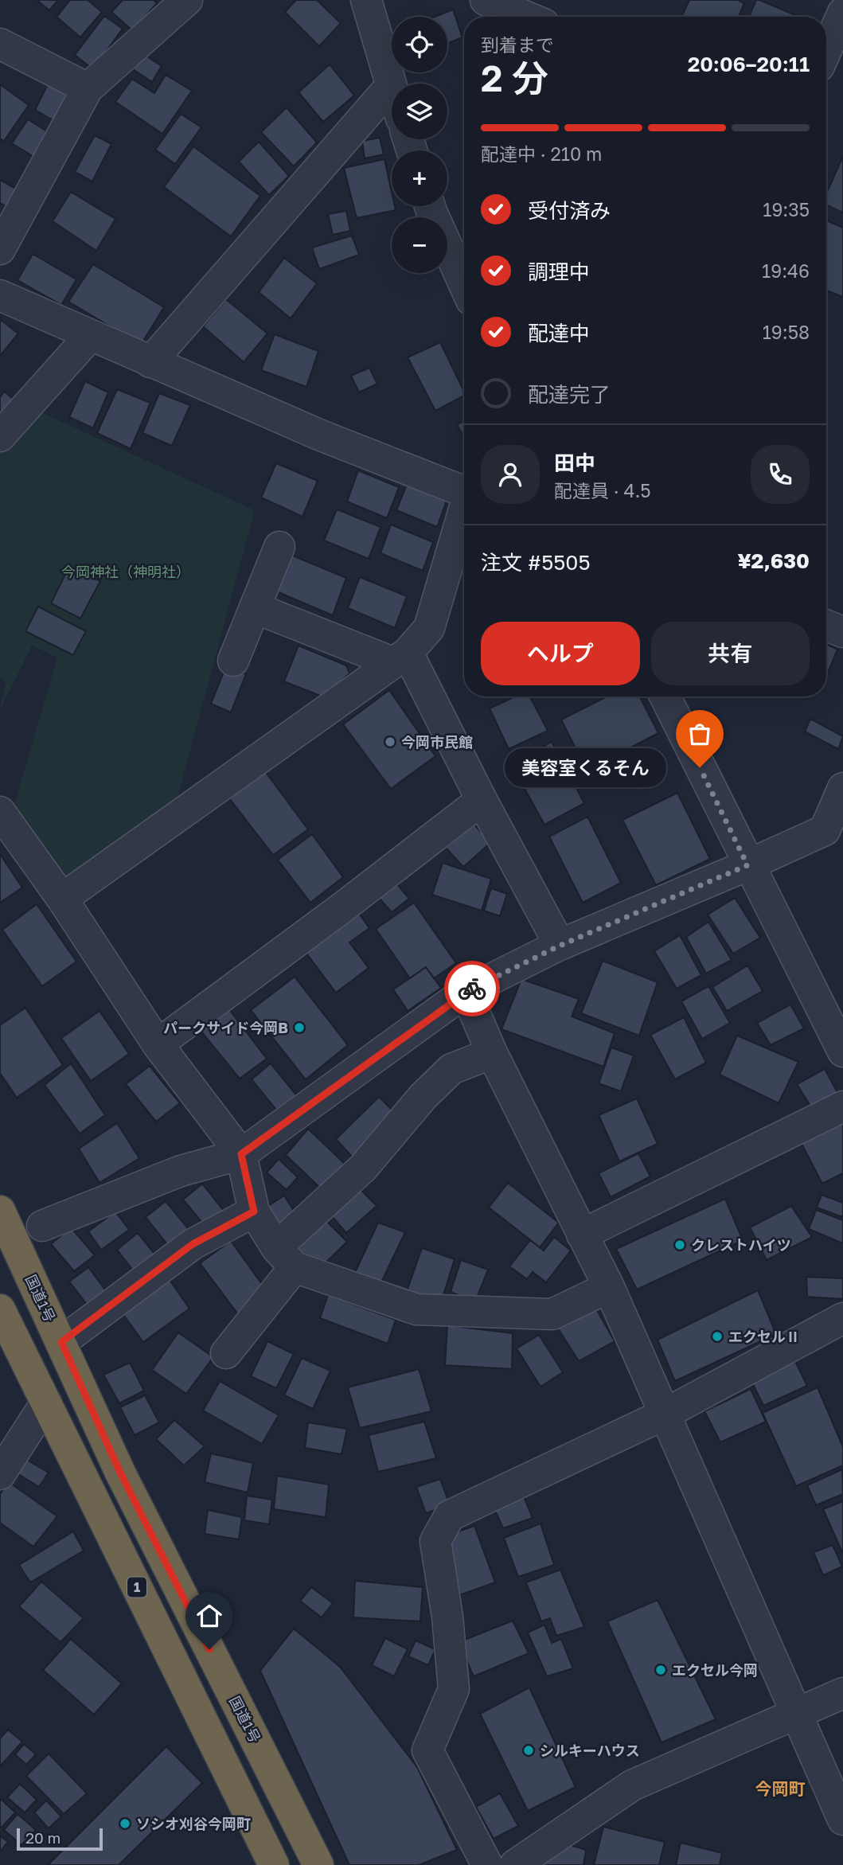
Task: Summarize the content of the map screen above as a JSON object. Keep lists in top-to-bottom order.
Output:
{
  "streets": {
    "highway": ["国道1号", "1"]
  },
  "districts": ["今岡町"],
  "parks": ["今岡神社（神明社）"],
  "places": [
    "今岡市民館",
    "美容室くるそん",
    "パークサイド今岡B",
    "クレストハイツ",
    "エクセルⅡ",
    "エクセル今岡",
    "シルキーハウス",
    "ソシオ刈谷今岡町"
  ],
  "scale_bar": "20 m",
  "page": {
    "map_buttons": ["+", "−"],
    "heading": ["2 分", "到着まで", "20:06–20:11"],
    "panel": [
      "田中",
      "配達員 · 4.5",
      "注文 #5505",
      "¥2,630"
    ],
    "bar": "配達中 · 210 m",
    "list": [
      ["受付済み", "19:35"],
      ["調理中", "19:46"],
      ["配達中", "19:58"],
      "配達完了"
    ],
    "buttons": ["ヘルプ", "共有"],
    "bubble": "美容室くるそん",
    "scale": "20 m"
  }
}
